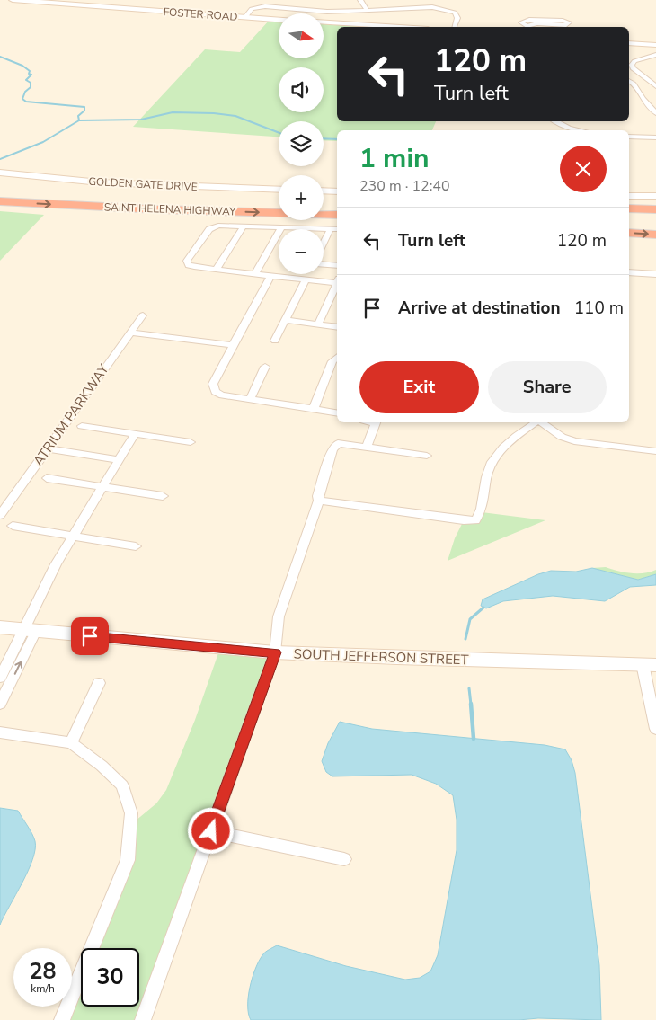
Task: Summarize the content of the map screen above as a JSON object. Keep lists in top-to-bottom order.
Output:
{
  "streets": {
    "highway": ["SAINT HELENA HIGHWAY"],
    "street": [
      "FOSTER ROAD",
      "GOLDEN GATE DRIVE",
      "ATRIUM PARKWAY",
      "SOUTH JEFFERSON STREET"
    ]
  },
  "north": "right",
  "page": {
    "map_buttons": ["+", "−"],
    "turn": ["120 m", "Turn left"],
    "heading": ["1 min", "230 m · 12:40"],
    "list": [
      {
        "name": "Turn left",
        "value": "120 m"
      },
      {
        "name": "Arrive at destination",
        "value": "110 m"
      }
    ],
    "buttons": ["Exit", "Share"],
    "speed": "28 km/h",
    "limit": "30"
  }
}
